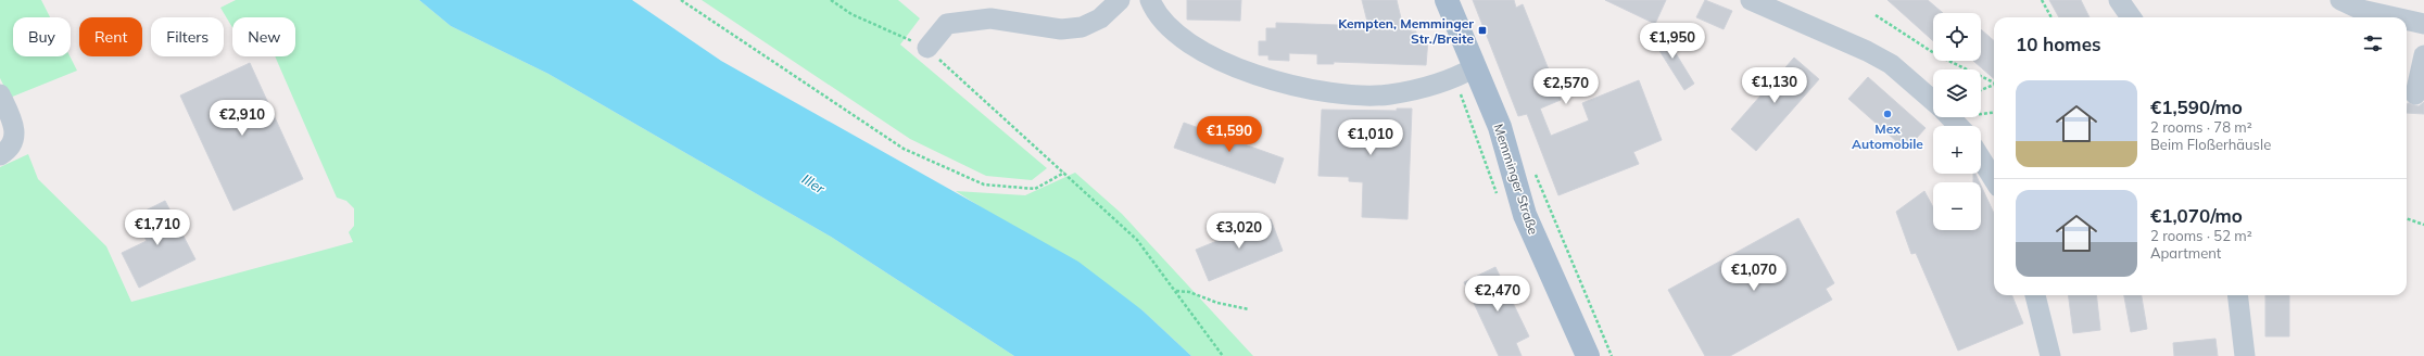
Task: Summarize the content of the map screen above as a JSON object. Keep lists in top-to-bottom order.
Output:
{
  "streets": {
    "main road": ["Memminger Straße"]
  },
  "water": ["Iller"],
  "places": {
    "transit": ["Kempten, Memminger Str./Breite"],
    "other": ["Mex Automobile"]
  },
  "page": {
    "map_buttons": ["+", "−"],
    "chip": [
      "Buy",
      "Rent",
      "Filters",
      "New"
    ],
    "heading": "10 homes",
    "price": [
      "€1,950",
      "€1,130",
      "€2,570",
      "€2,910",
      "€1,590",
      "€1,010",
      "€1,710",
      "€3,020",
      "€1,070",
      "€2,470"
    ],
    "list": [
      {
        "name": "€1,590/mo",
        "note": "2 rooms · 78 m² · Beim Floßerhäusle"
      },
      {
        "name": "€1,070/mo",
        "note": "2 rooms · 52 m² · Apartment"
      }
    ]
  }
}
